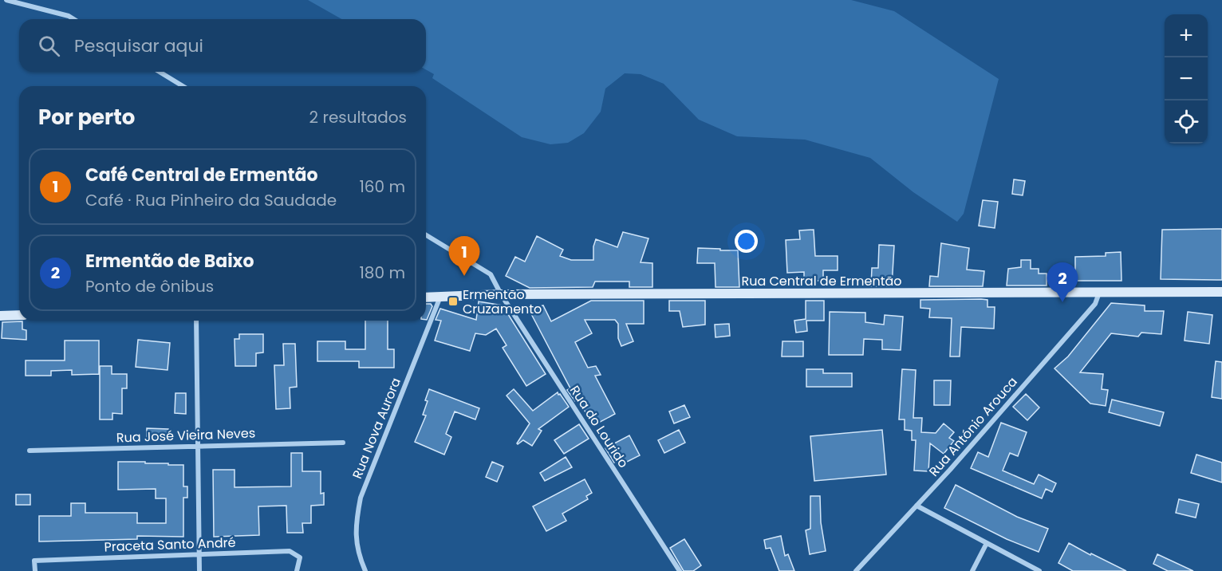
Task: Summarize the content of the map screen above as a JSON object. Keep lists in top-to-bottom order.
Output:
{
  "streets": {
    "street": [
      "Rua Central de Ermentão",
      "Rua do Lourido",
      "Rua António Arouca",
      "Rua Nova Aurora",
      "Rua José Vieira Neves",
      "Praceta Santo André"
    ]
  },
  "crossings": [
    ["Rua Central de Ermentão", "Rua do Lourido"],
    ["Rua Central de Ermentão", "Rua António Arouca"],
    ["Rua Central de Ermentão", "Rua Nova Aurora"]
  ],
  "places": {
    "transit": ["Ermentão Cruzamento"]
  },
  "page": {
    "map_buttons": ["+", "−"],
    "search": "Pesquisar aqui",
    "heading": ["Por perto", "2 resultados"],
    "list": [
      {
        "mark": "1",
        "name": "Café Central de Ermentão",
        "note": "Café · Rua Pinheiro da Saudade",
        "value": "160 m"
      },
      {
        "mark": "2",
        "name": "Ermentão de Baixo",
        "note": "Ponto de ônibus",
        "value": "180 m"
      }
    ],
    "pins": ["1", "2"]
  }
}
